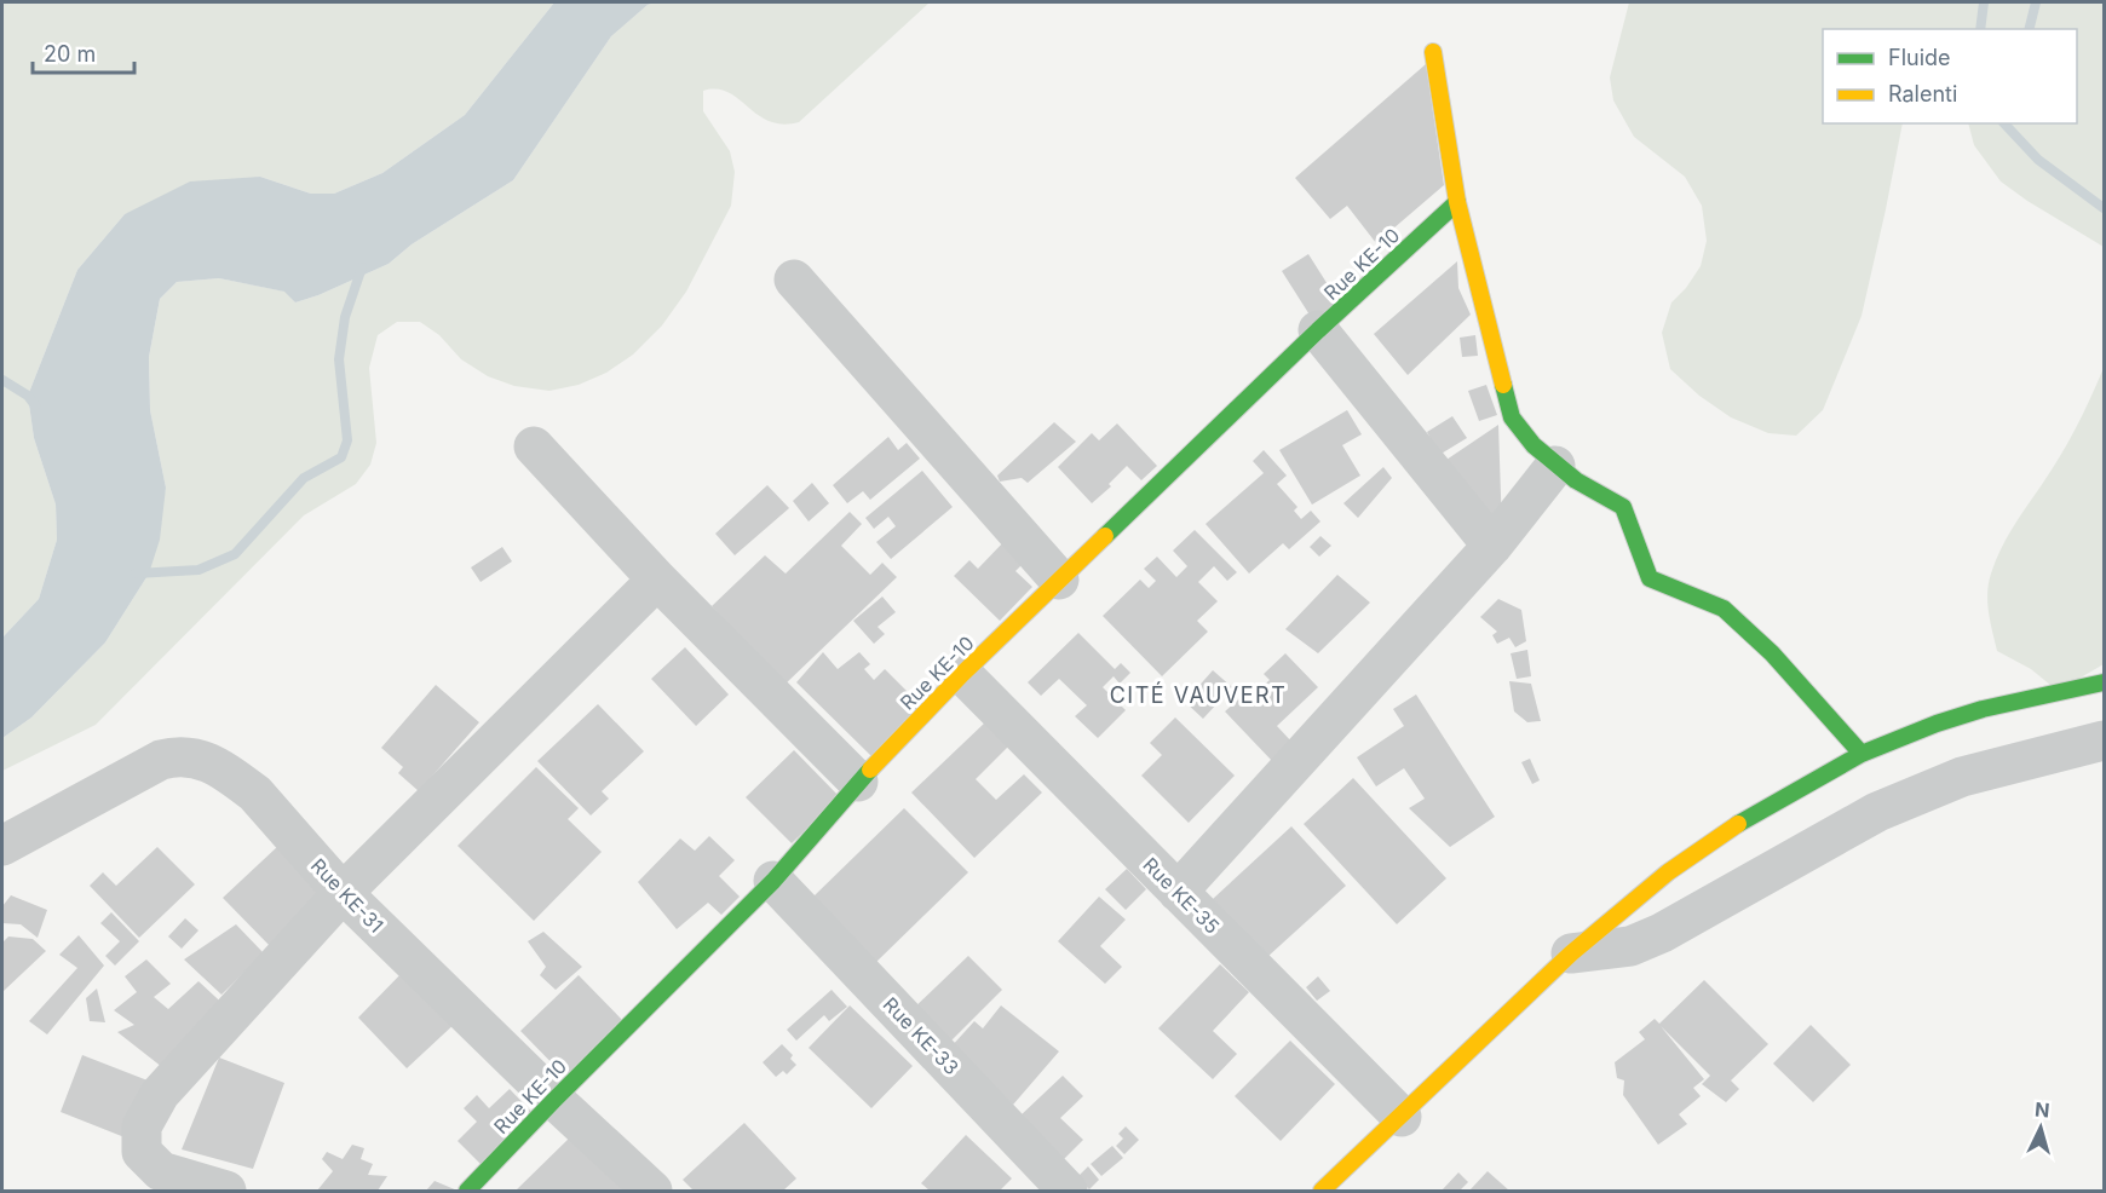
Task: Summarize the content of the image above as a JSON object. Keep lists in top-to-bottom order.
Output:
{
  "streets": {
    "main road": ["Rue KE-10"],
    "street": ["Rue KE-31", "Rue KE-35", "Rue KE-33"]
  },
  "crossings": [
    ["Rue KE-10", "Rue KE-31"],
    ["Rue KE-10", "Rue KE-35"],
    ["Rue KE-10", "Rue KE-33"]
  ],
  "districts": ["CITÉ VAUVERT"],
  "legend": ["Fluide", "Ralenti"],
  "scale_bar": "20 m",
  "north": "top"
}
